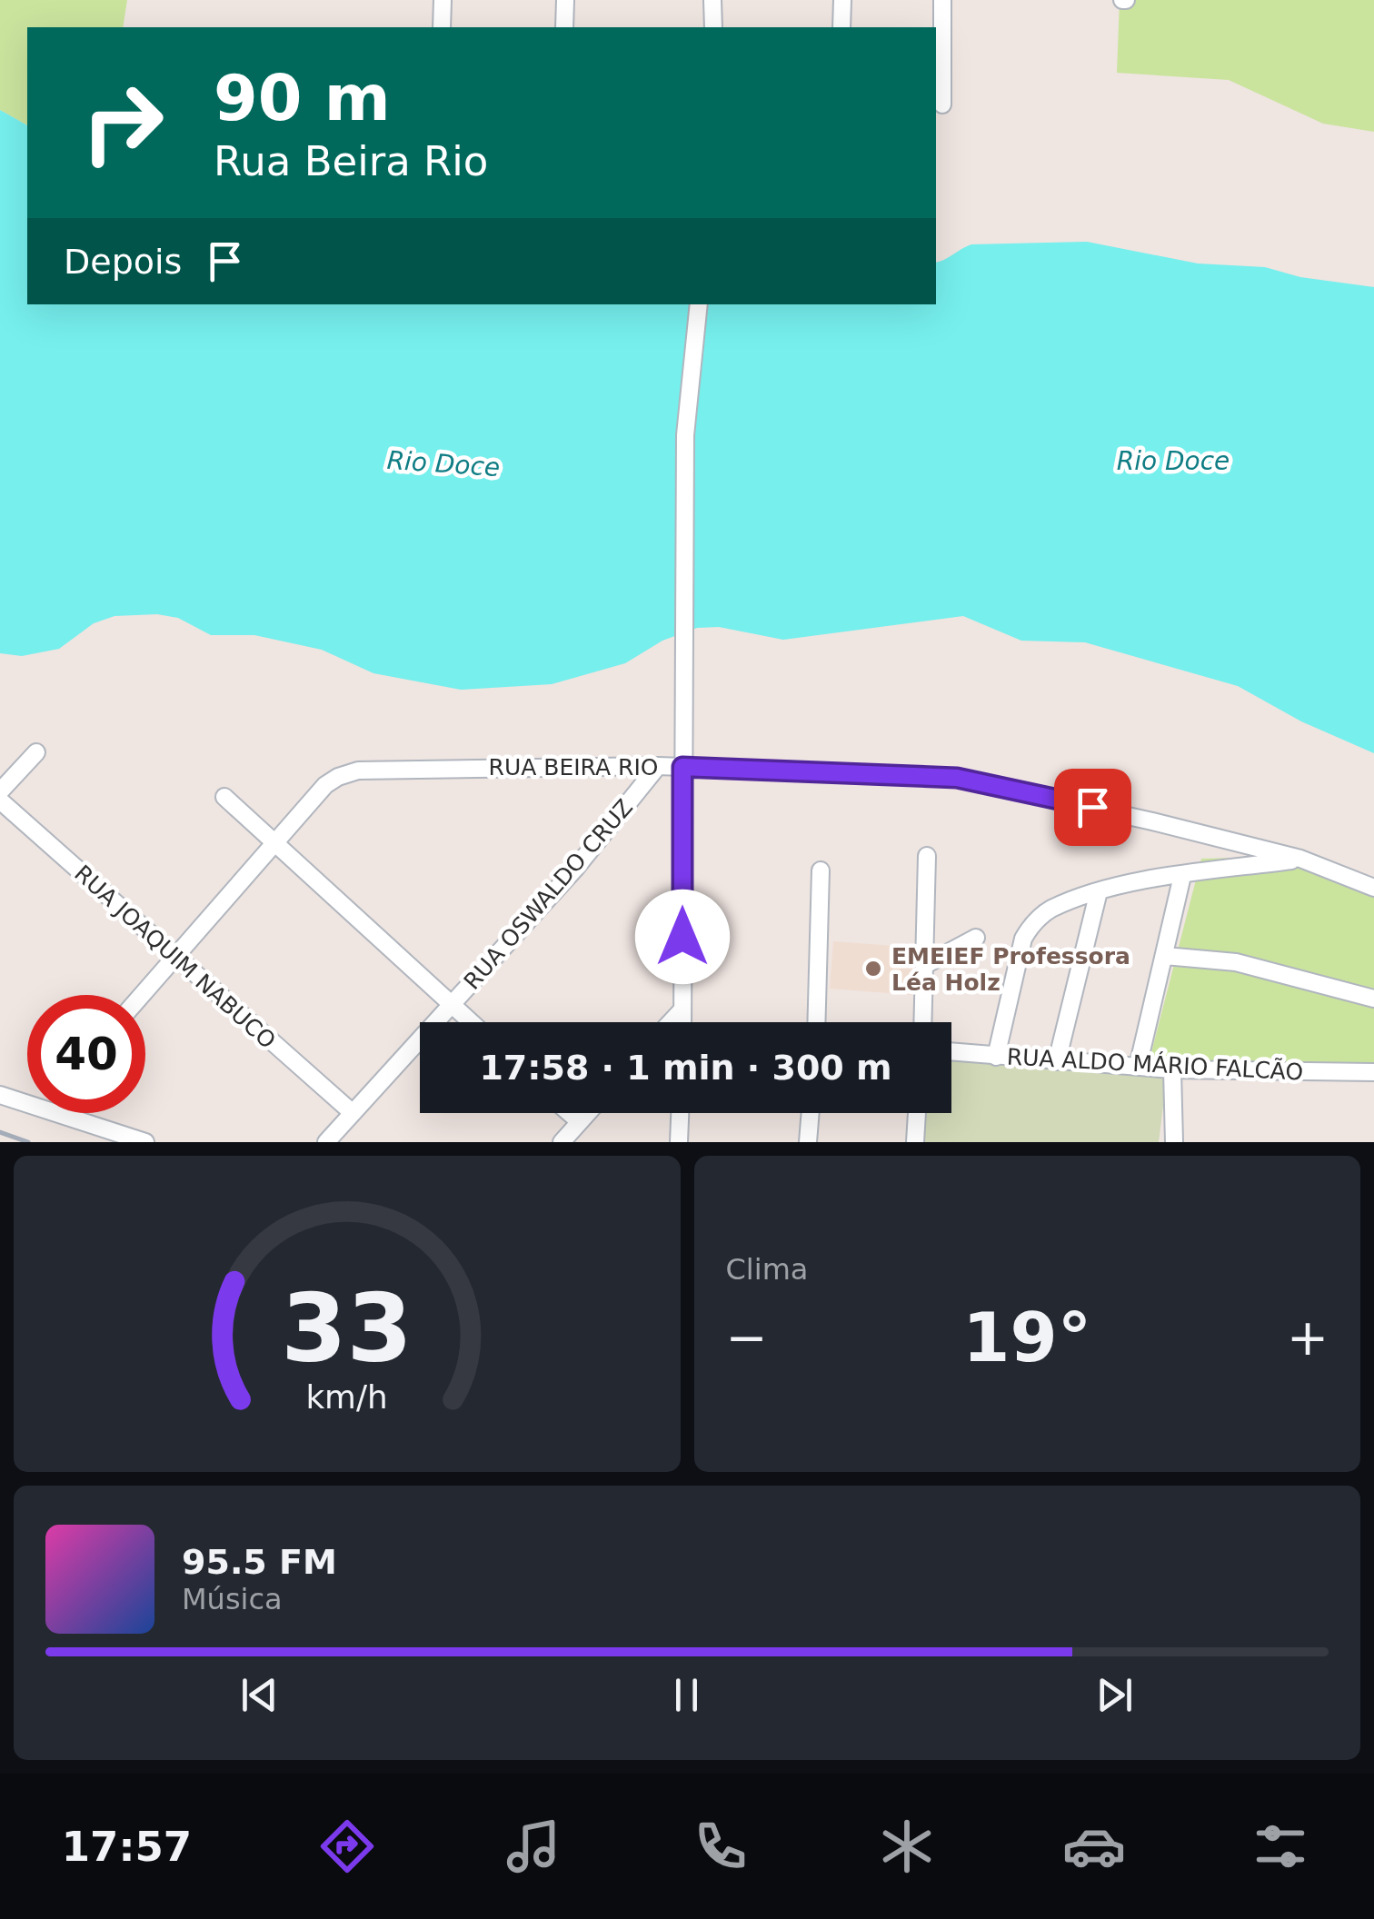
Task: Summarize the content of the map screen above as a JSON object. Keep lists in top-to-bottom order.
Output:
{
  "streets": {
    "street": [
      "RUA BEIRA RIO",
      "RUA OSWALDO CRUZ",
      "RUA JOAQUIM NABUCO",
      "RUA ALDO MÁRIO FALCÃO"
    ]
  },
  "crossings": [
    ["RUA BEIRA RIO", "RUA OSWALDO CRUZ"],
    ["RUA OSWALDO CRUZ", "RUA JOAQUIM NABUCO"]
  ],
  "water": ["Rio Doce"],
  "places": ["EMEIEF Professora Léa Holz"],
  "page": {
    "turn": ["90 m", "Rua Beira Rio"],
    "then": "Depois",
    "limit": "40",
    "trip": "17:58 · 1 min · 300 m",
    "tile": "Clima",
    "heat": ["−", "19°", "+"],
    "song": ["95.5 FM", "Música"],
    "tabs": "17:57",
    "gauge": ["33", "km/h"]
  }
}
